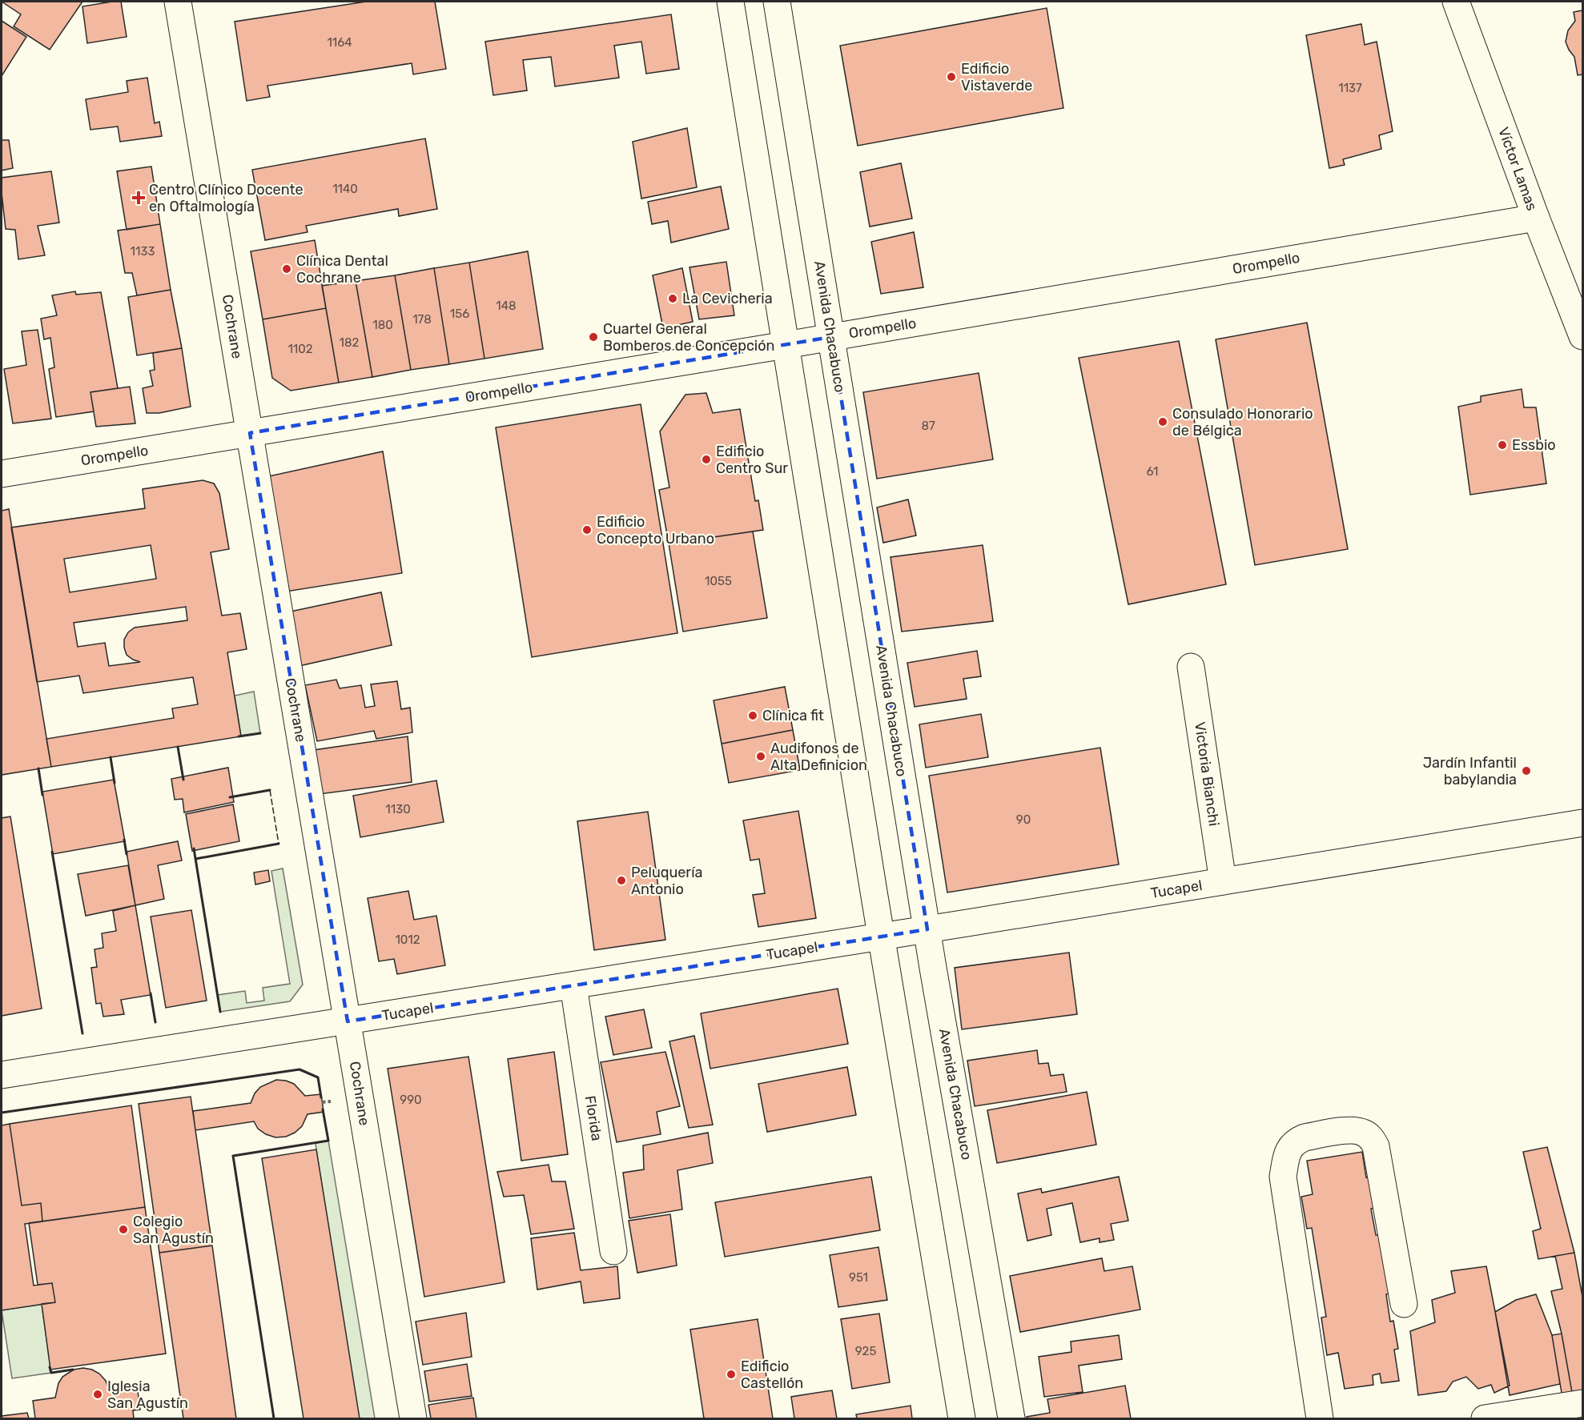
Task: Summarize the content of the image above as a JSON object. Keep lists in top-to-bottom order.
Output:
{
  "streets": {
    "main road": [
      "Víctor Lamas",
      "Orompello",
      "Cochrane",
      "Avenida Chacabuco",
      "Victoria Bianchi",
      "Tucapel",
      "Florida"
    ]
  },
  "crossings": [
    ["Víctor Lamas", "Orompello"],
    ["Orompello", "Cochrane"],
    ["Orompello", "Avenida Chacabuco"],
    ["Cochrane", "Tucapel"],
    ["Avenida Chacabuco", "Tucapel"],
    ["Victoria Bianchi", "Tucapel"],
    ["Tucapel", "Florida"]
  ],
  "places": {
    "other": [
      "Edificio Vistaverde",
      "Clínica Dental Cochrane",
      "La Cevicheria",
      "Cuartel General Bomberos de Concepción",
      "Consulado Honorario de Bélgica",
      "Essbio",
      "Edificio Centro Sur",
      "Edificio Concepto Urbano",
      "Clínica fit",
      "Audifonos de Alta Definicion",
      "Jardín Infantil babylandia",
      "Peluquería Antonio",
      "Colegio San Agustín",
      "Edificio Castellón",
      "Iglesia San Agustín"
    ],
    "health": ["Centro Clínico Docente en Oftalmología"]
  },
  "house_numbers": [
    "1164",
    "1137",
    "1140",
    "1133",
    "148",
    "156",
    "178",
    "180",
    "182",
    "1102",
    "87",
    "61",
    "1055",
    "1130",
    "90",
    "1012",
    "990",
    "951",
    "925"
  ]
}
